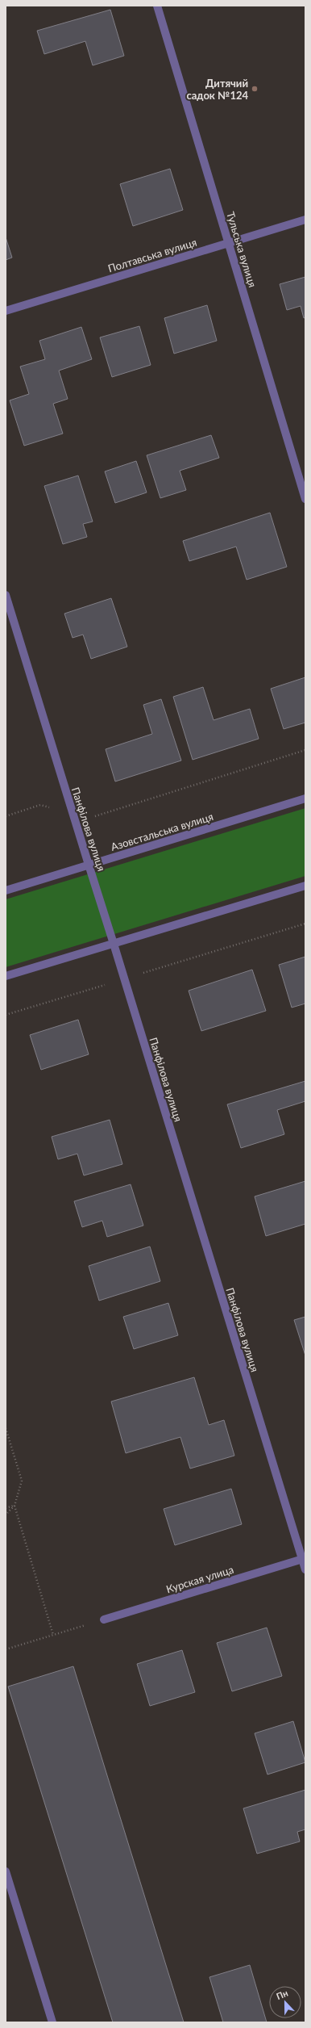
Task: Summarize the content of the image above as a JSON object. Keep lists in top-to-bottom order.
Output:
{
  "streets": {
    "street": [
      "Тульська вулиця",
      "Полтавська вулиця",
      "Панфілова вулиця",
      "Азовстальська вулиця",
      "Курская улица"
    ]
  },
  "crossings": [
    ["Тульська вулиця", "Полтавська вулиця"],
    ["Панфілова вулиця", "Азовстальська вулиця"],
    ["Панфілова вулиця", "Курская улица"]
  ],
  "places": ["Дитячий садок №124"],
  "north": "top"
}
